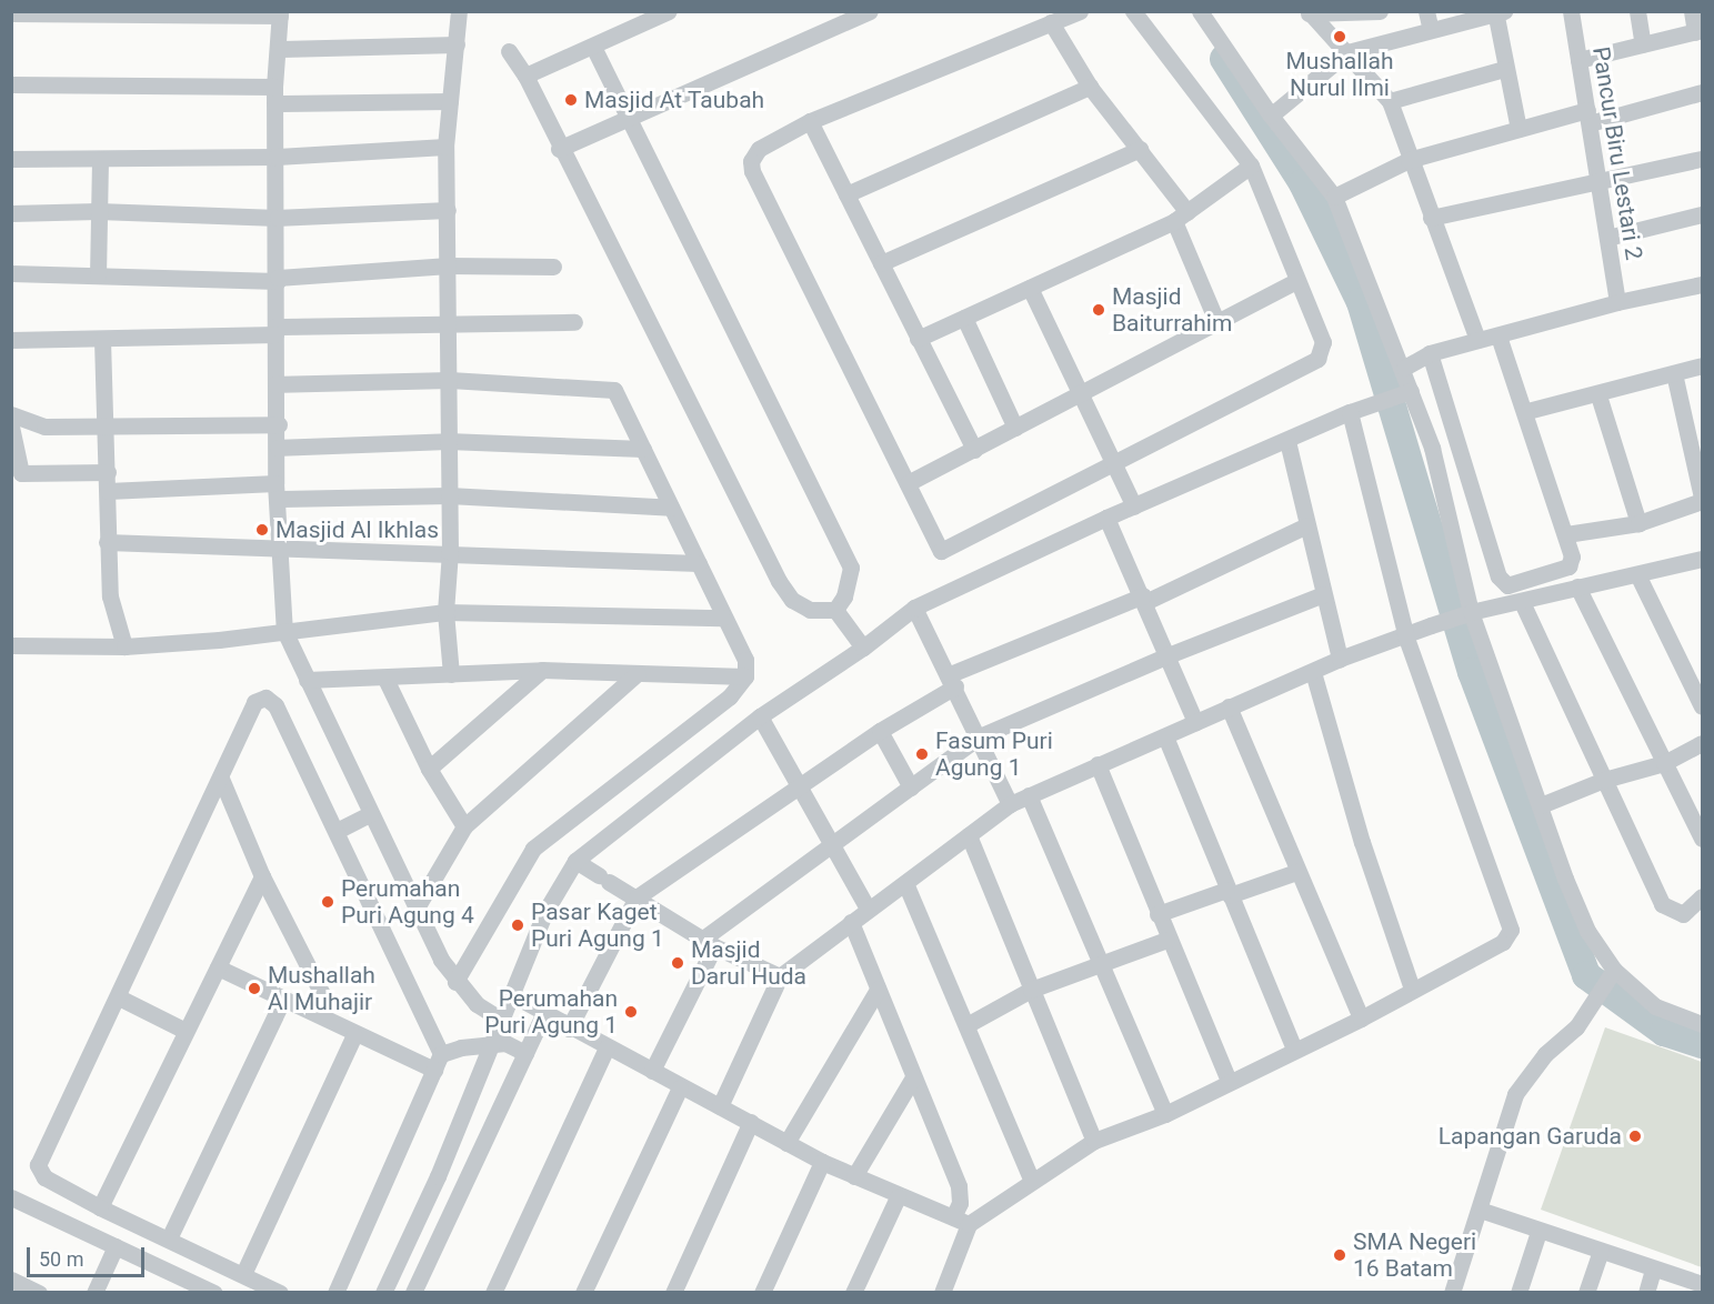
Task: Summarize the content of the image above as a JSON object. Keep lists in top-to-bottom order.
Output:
{
  "streets": {
    "street": ["Pancur Biru Lestari 2"]
  },
  "places": [
    "Mushallah Nurul Ilmi",
    "Masjid At Taubah",
    "Masjid Baiturrahim",
    "Masjid Al Ikhlas",
    "Fasum Puri Agung 1",
    "Perumahan Puri Agung 4",
    "Pasar Kaget Puri Agung 1",
    "Masjid Darul Huda",
    "Mushallah Al Muhajir",
    "Perumahan Puri Agung 1",
    "Lapangan Garuda",
    "SMA Negeri 16 Batam"
  ],
  "scale_bar": "50 m"
}
